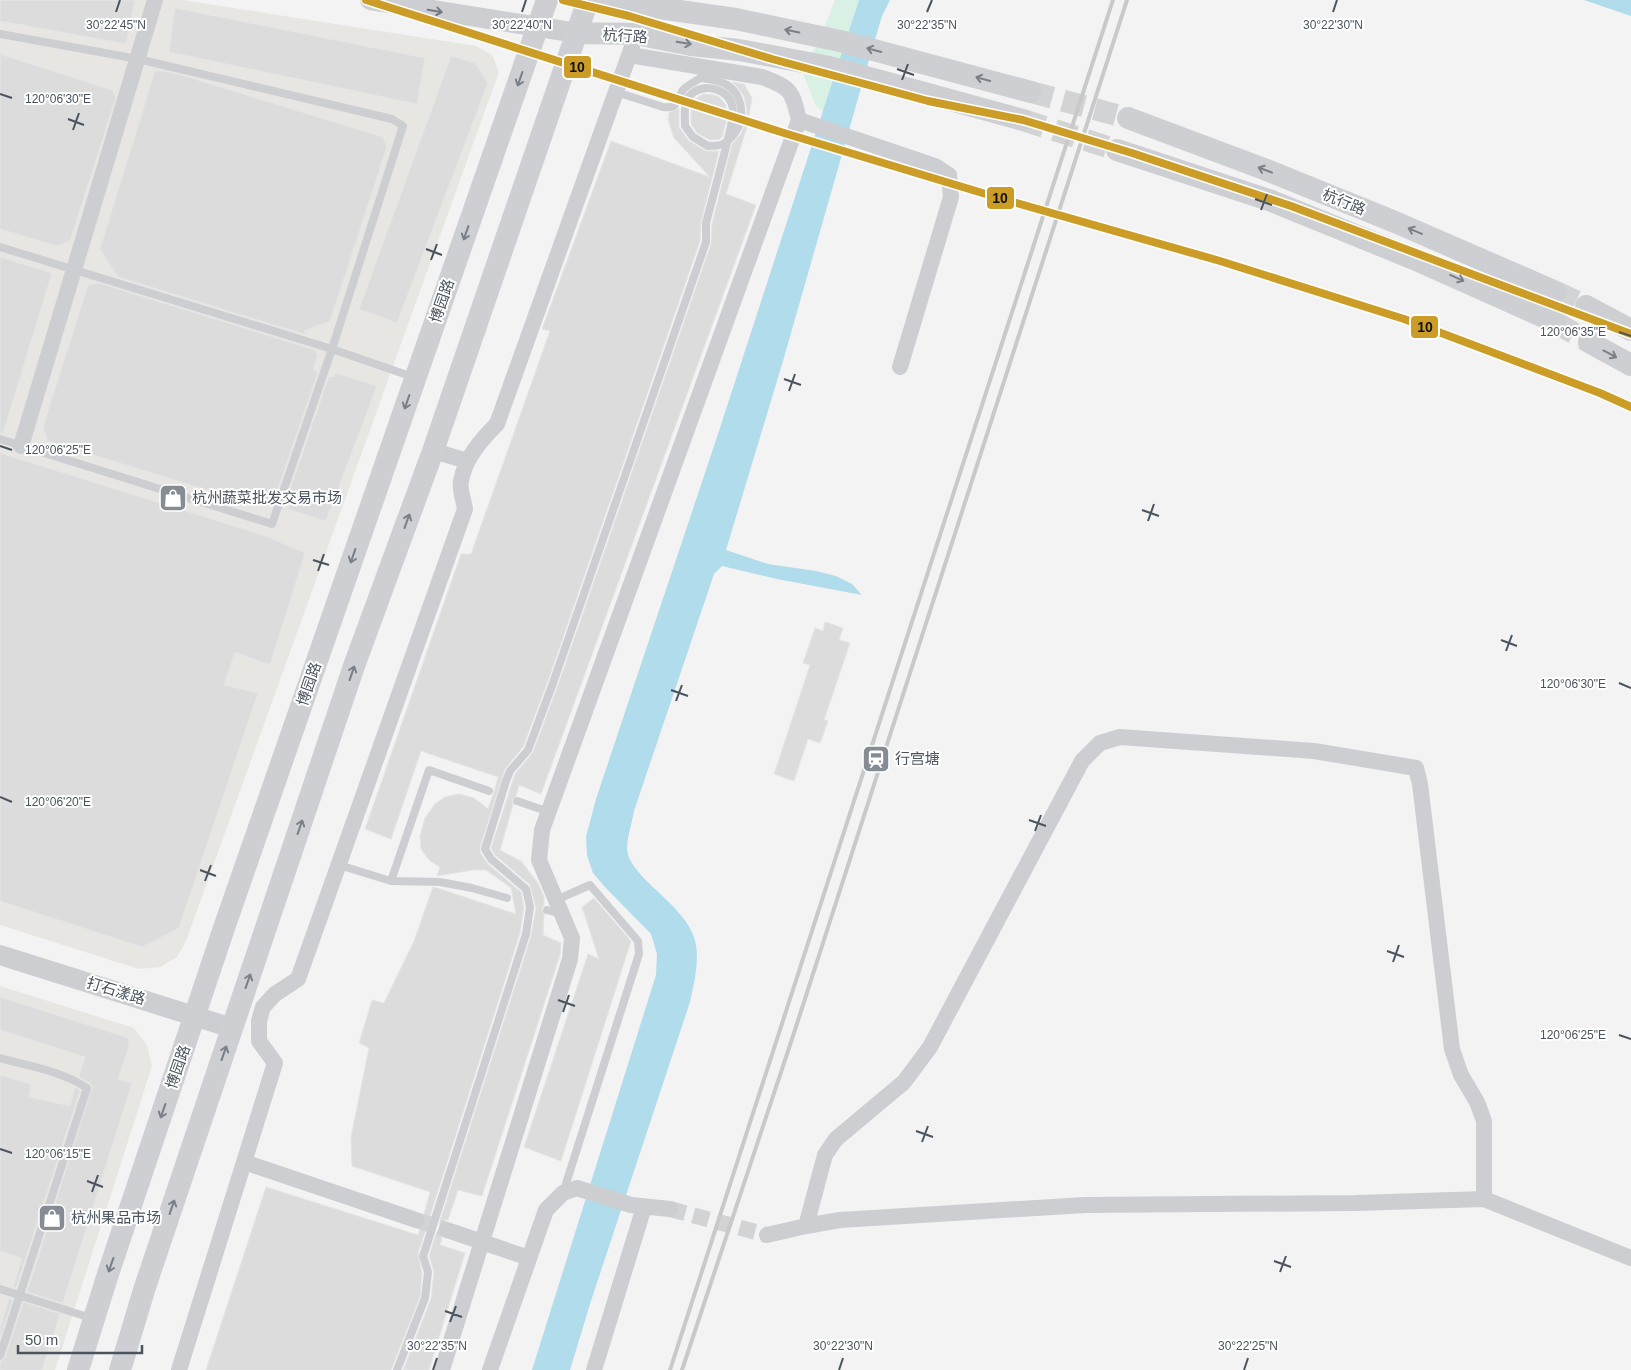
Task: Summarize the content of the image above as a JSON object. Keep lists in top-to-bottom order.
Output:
{
  "streets": {
    "main road": ["杭行路", "博园路"],
    "street": ["打石漾路"]
  },
  "crossings": [
    ["博园路", "打石漾路"]
  ],
  "places": {
    "shop": ["杭州蔬菜批发交易市场", "杭州果品市场"],
    "station": ["行宫塘"]
  },
  "lines": ["transit line 10"],
  "scale_bar": "50 m",
  "coordinates": [
    "30°22'45\"N",
    "30°22'40\"N",
    "30°22'35\"N",
    "30°22'30\"N",
    "120°06'30\"E",
    "120°06'35\"E",
    "120°06'25\"E",
    "120°06'20\"E",
    "120°06'15\"E",
    "30°22'25\"N"
  ]
}
